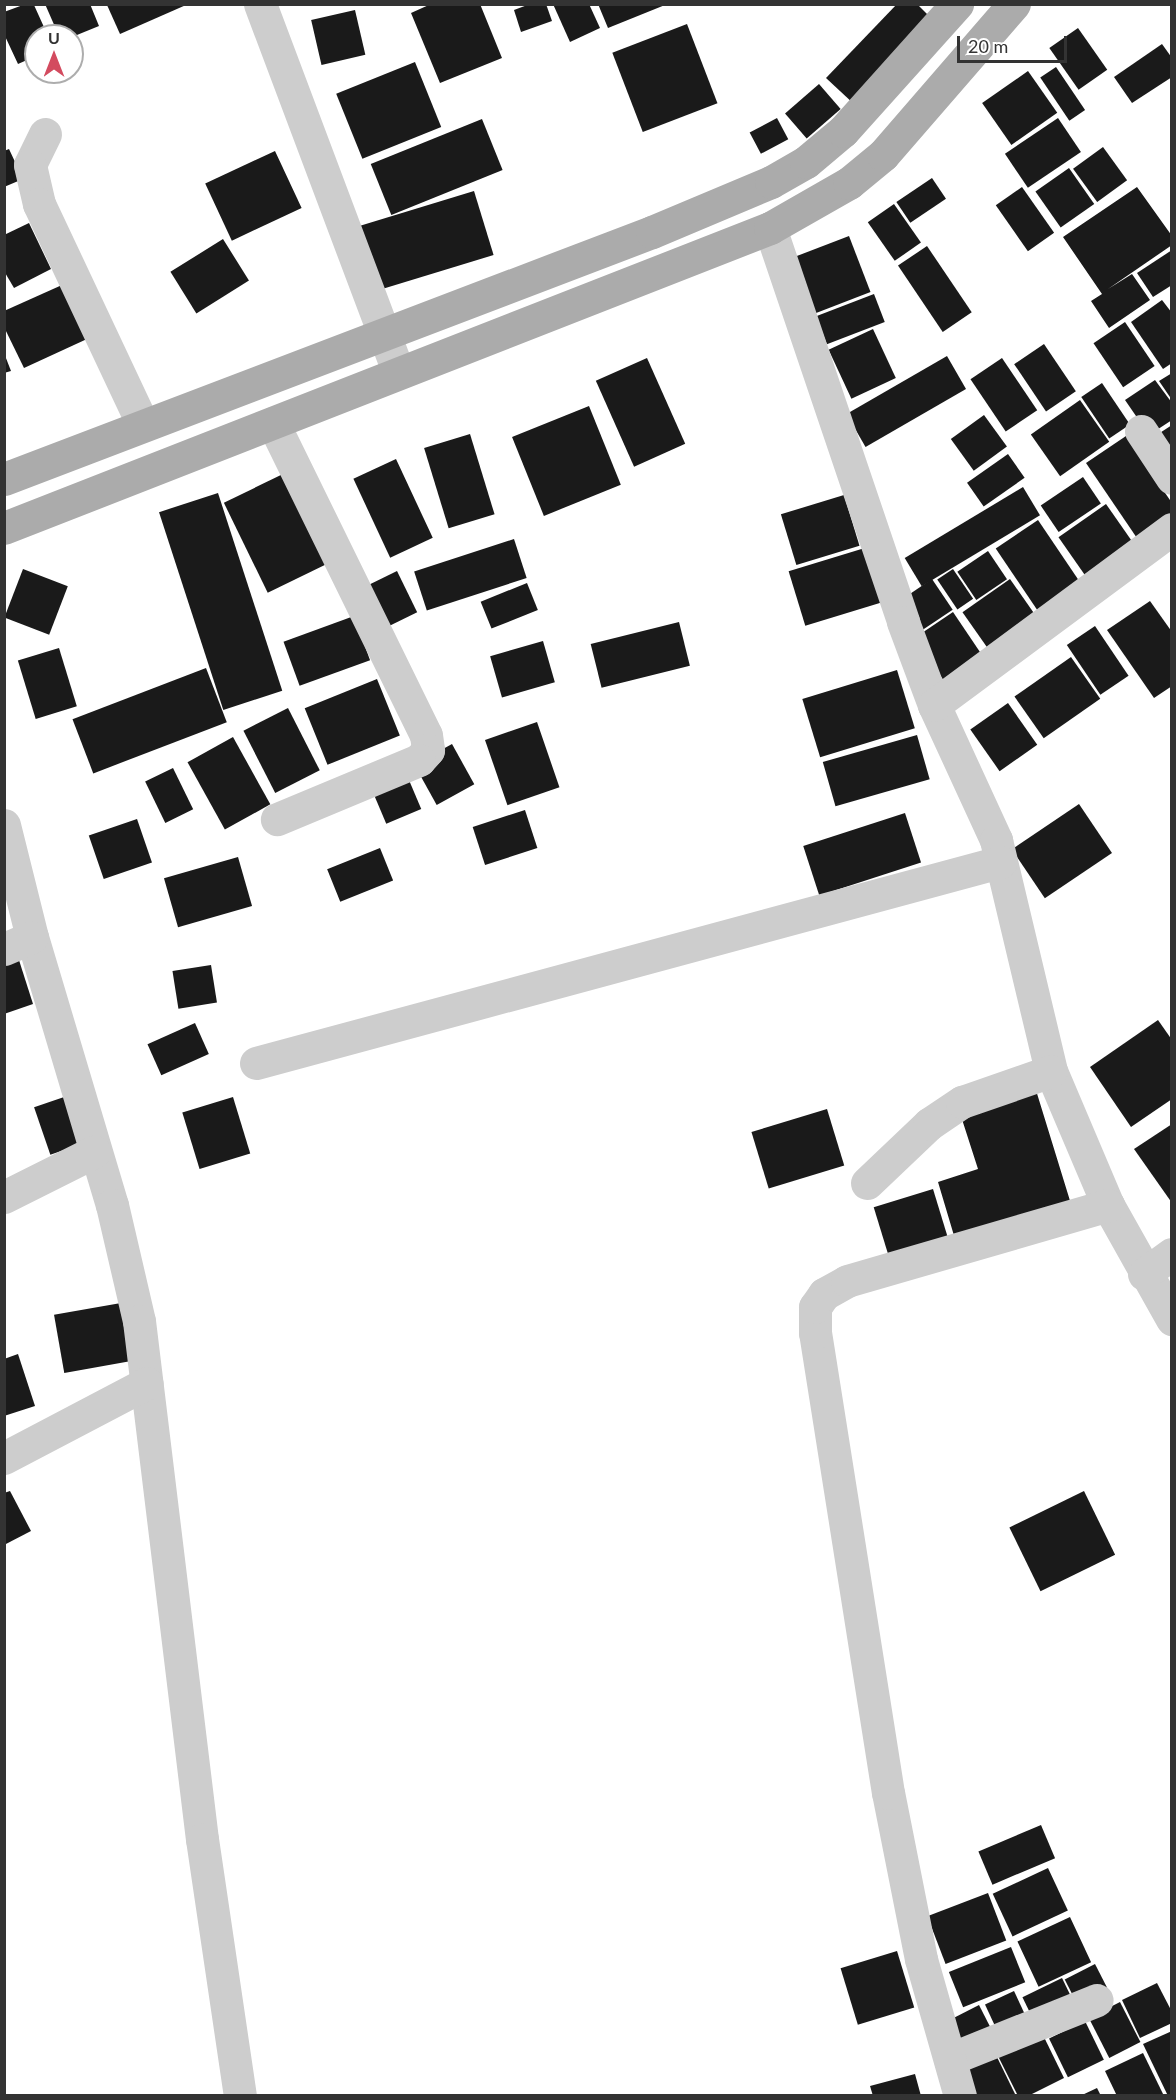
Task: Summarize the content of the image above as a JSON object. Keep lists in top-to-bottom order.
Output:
{
  "scale_bar": "20 m",
  "north": "top"
}
